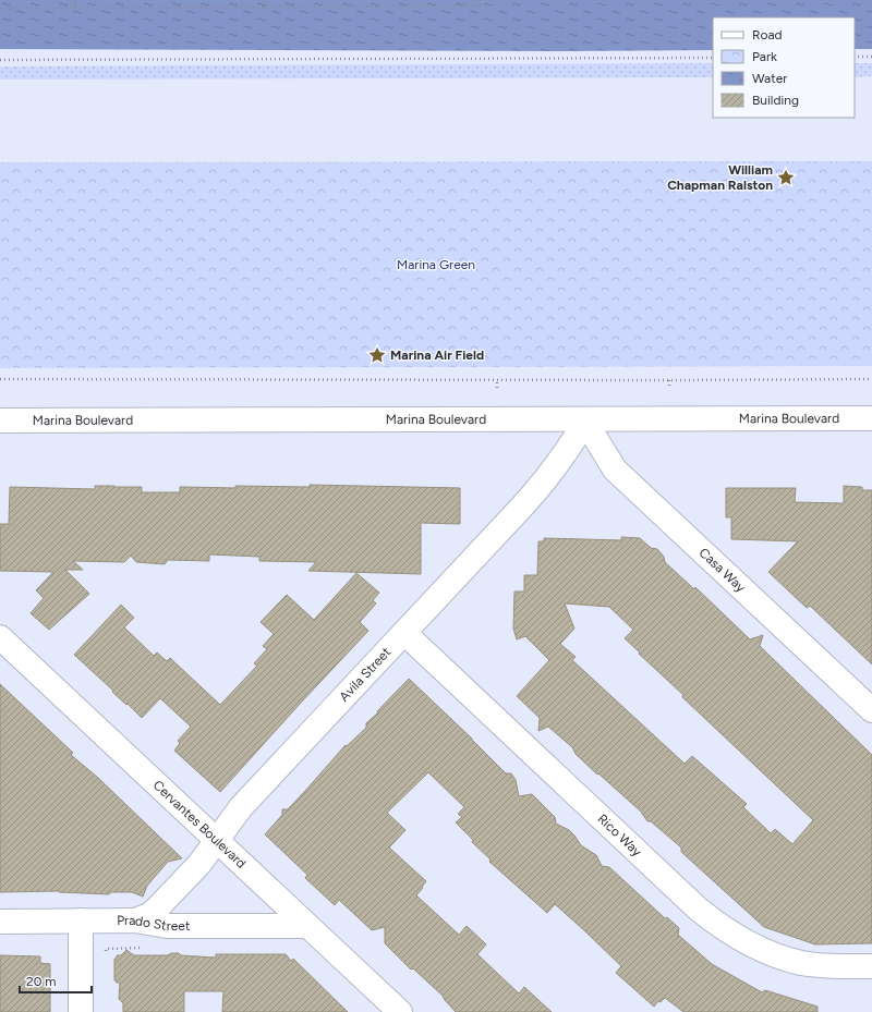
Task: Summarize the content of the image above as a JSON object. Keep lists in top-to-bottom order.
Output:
{
  "streets": {
    "street": [
      "Marina Boulevard",
      "Casa Way",
      "Avila Street",
      "Cervantes Boulevard",
      "Rico Way",
      "Prado Street"
    ]
  },
  "crossings": [
    ["Marina Boulevard", "Casa Way"],
    ["Marina Boulevard", "Avila Street"],
    ["Casa Way", "Avila Street"],
    ["Avila Street", "Cervantes Boulevard"],
    ["Avila Street", "Rico Way"],
    ["Avila Street", "Prado Street"],
    ["Cervantes Boulevard", "Prado Street"]
  ],
  "parks": ["Marina Green"],
  "places": {
    "place": ["William Chapman Ralston", "Marina Air Field"]
  },
  "legend": [
    "Road",
    "Park",
    "Water",
    "Building"
  ],
  "scale_bar": "20 m"
}
